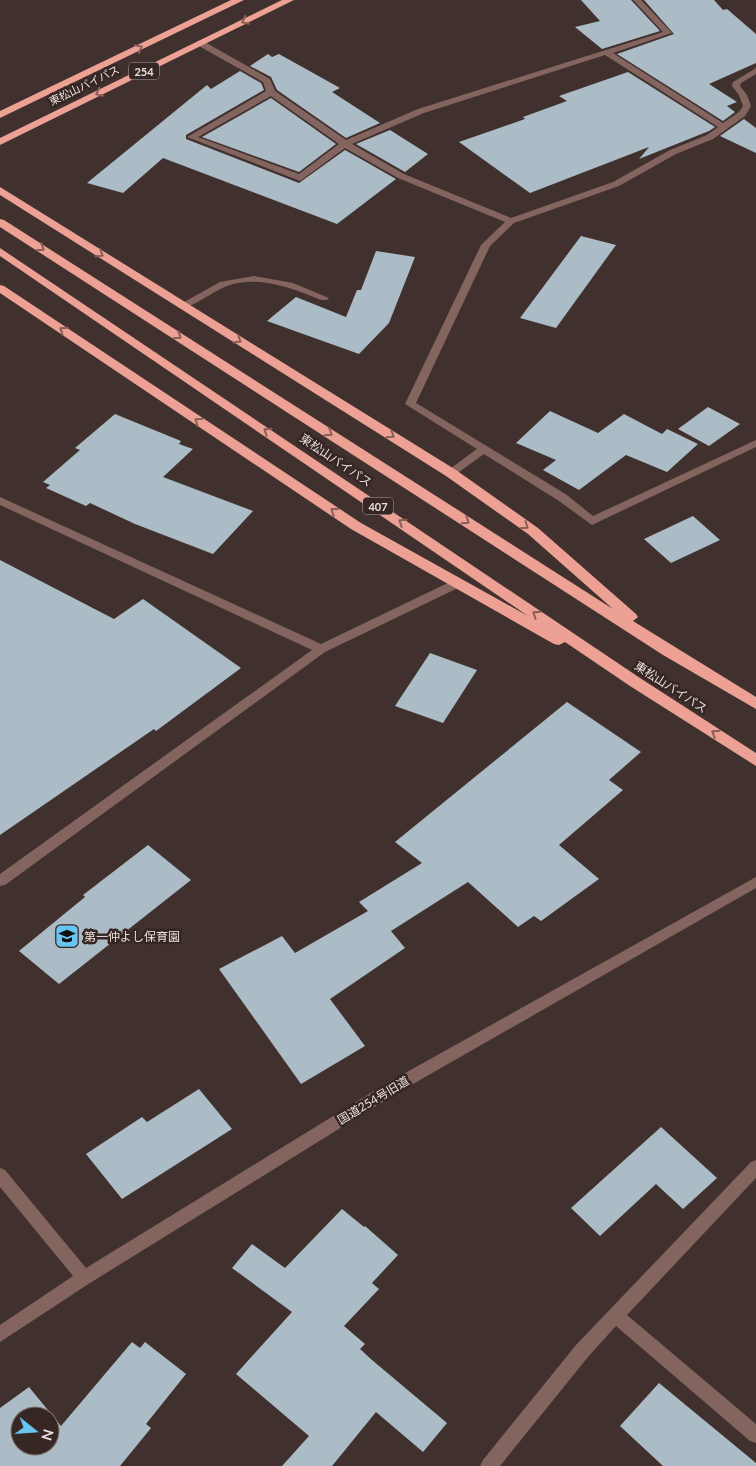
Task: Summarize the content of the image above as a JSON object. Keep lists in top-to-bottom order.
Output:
{
  "streets": {
    "highway": ["254", "東松山バイパス", "407"],
    "street": ["国道254号旧道"]
  },
  "places": {
    "school or university": ["第一仲よし保育園"]
  },
  "north": "right"
}
